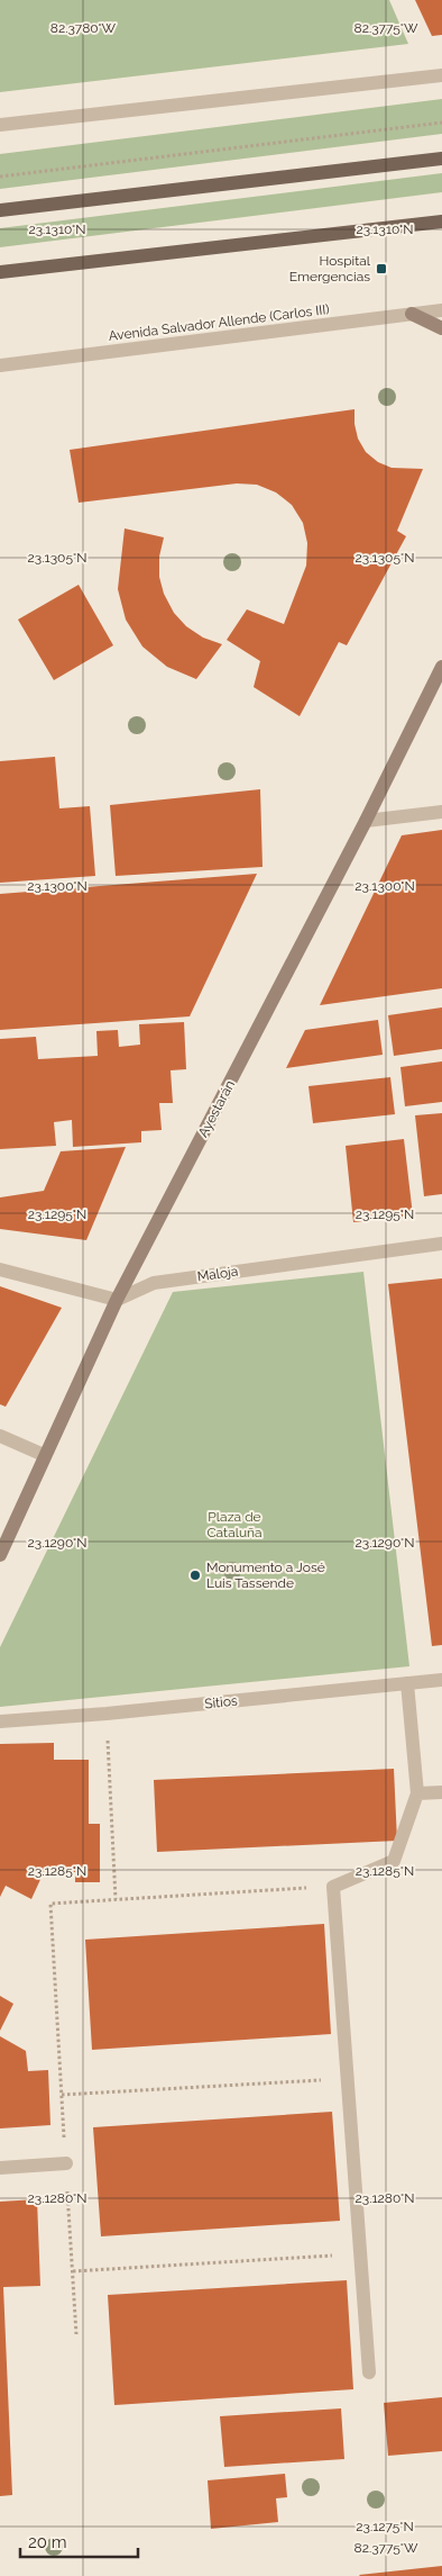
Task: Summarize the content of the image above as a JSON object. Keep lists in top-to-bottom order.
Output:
{
  "streets": {
    "main road": ["Ayestarán"],
    "street": ["Avenida Salvador Allende (Carlos III)", "Maloja", "Sitios"]
  },
  "crossings": [
    ["Ayestarán", "Maloja"]
  ],
  "parks": ["Plaza de Cataluña"],
  "places": {
    "transit": ["Hospital Emergencias"],
    "other": ["Monumento a José Luis Tassende"]
  },
  "scale_bar": "20 m",
  "coordinates": [
    "82.3780°W",
    "82.3775°W",
    "23.1310°N",
    "23.1305°N",
    "23.1300°N",
    "23.1295°N",
    "23.1290°N",
    "23.1285°N",
    "23.1280°N",
    "23.1275°N"
  ]
}
